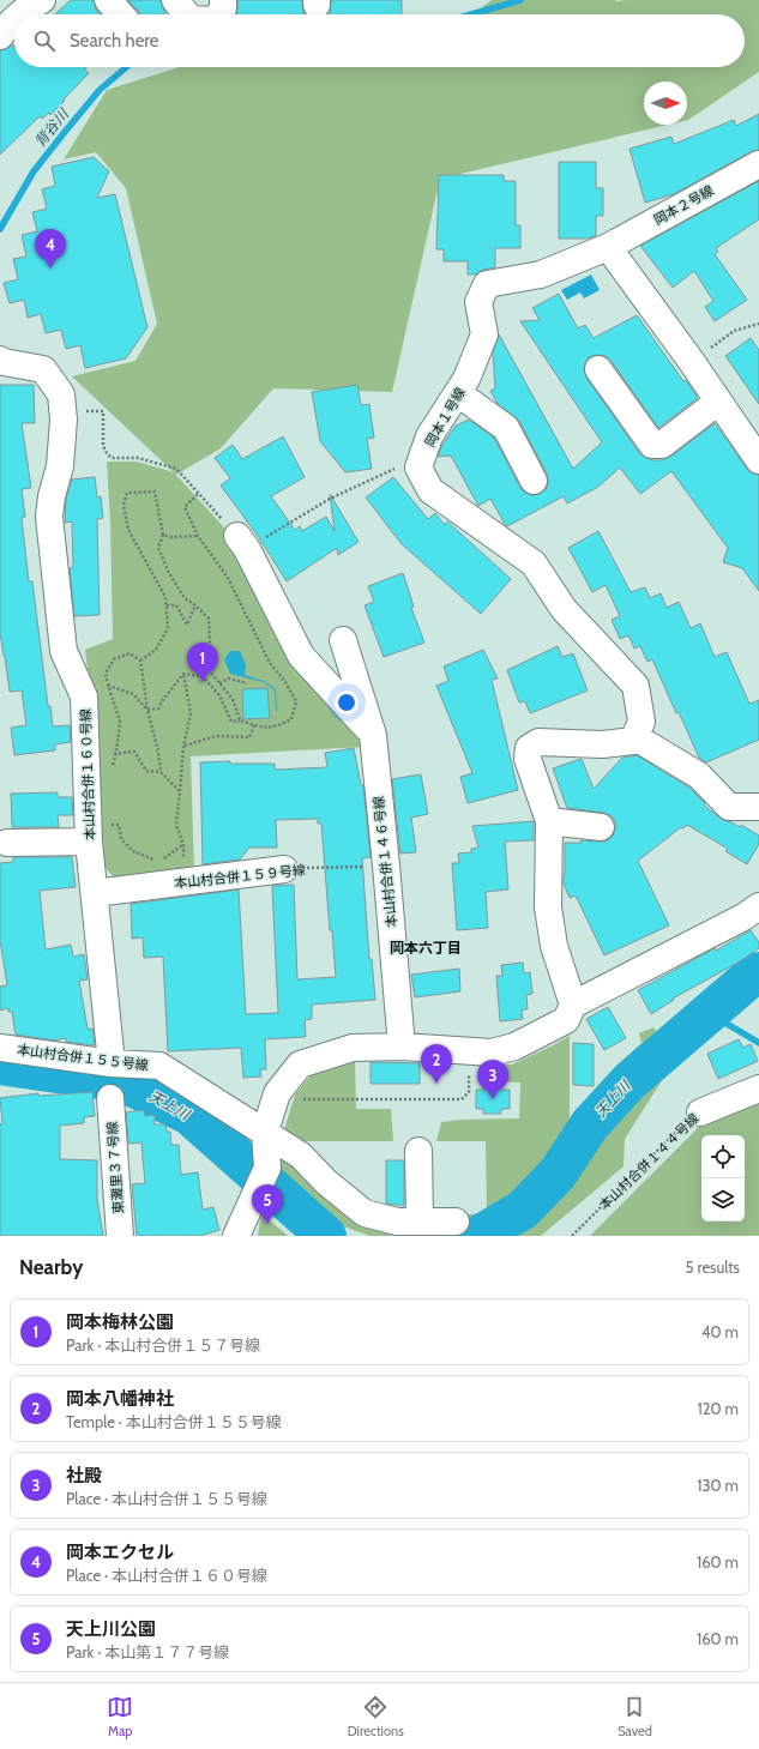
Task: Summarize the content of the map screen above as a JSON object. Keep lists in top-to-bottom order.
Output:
{
  "streets": {
    "street": [
      "岡本２号線",
      "岡本１号線",
      "本山村合併１６０号線",
      "本山村合併１４６号線",
      "本山村合併１５９号線",
      "本山村合併１５５号線",
      "本山村合併１４４号線",
      "東灘里３７号線"
    ]
  },
  "crossings": [
    ["岡本２号線", "岡本１号線"],
    ["本山村合併１６０号線", "本山村合併１５９号線"],
    ["本山村合併１６０号線", "本山村合併１５５号線"],
    ["本山村合併１４６号線", "本山村合併１５９号線"]
  ],
  "districts": ["岡本六丁目"],
  "water": ["背谷川", "天上川"],
  "north": "right",
  "page": {
    "search": "Search here",
    "pins": [
      "4",
      "1",
      "2",
      "3",
      "5"
    ],
    "heading": ["Nearby", "5 results"],
    "list": [
      {
        "mark": "1",
        "name": "岡本梅林公園",
        "note": "Park · 本山村合併１５７号線",
        "value": "40 m"
      },
      {
        "mark": "2",
        "name": "岡本八幡神社",
        "note": "Temple · 本山村合併１５５号線",
        "value": "120 m"
      },
      {
        "mark": "3",
        "name": "社殿",
        "note": "Place · 本山村合併１５５号線",
        "value": "130 m"
      },
      {
        "mark": "4",
        "name": "岡本エクセル",
        "note": "Place · 本山村合併１６０号線",
        "value": "160 m"
      },
      {
        "mark": "5",
        "name": "天上川公園",
        "note": "Park · 本山第１７７号線",
        "value": "160 m"
      }
    ],
    "nav": ["Map", "Directions", "Saved"]
  }
}
